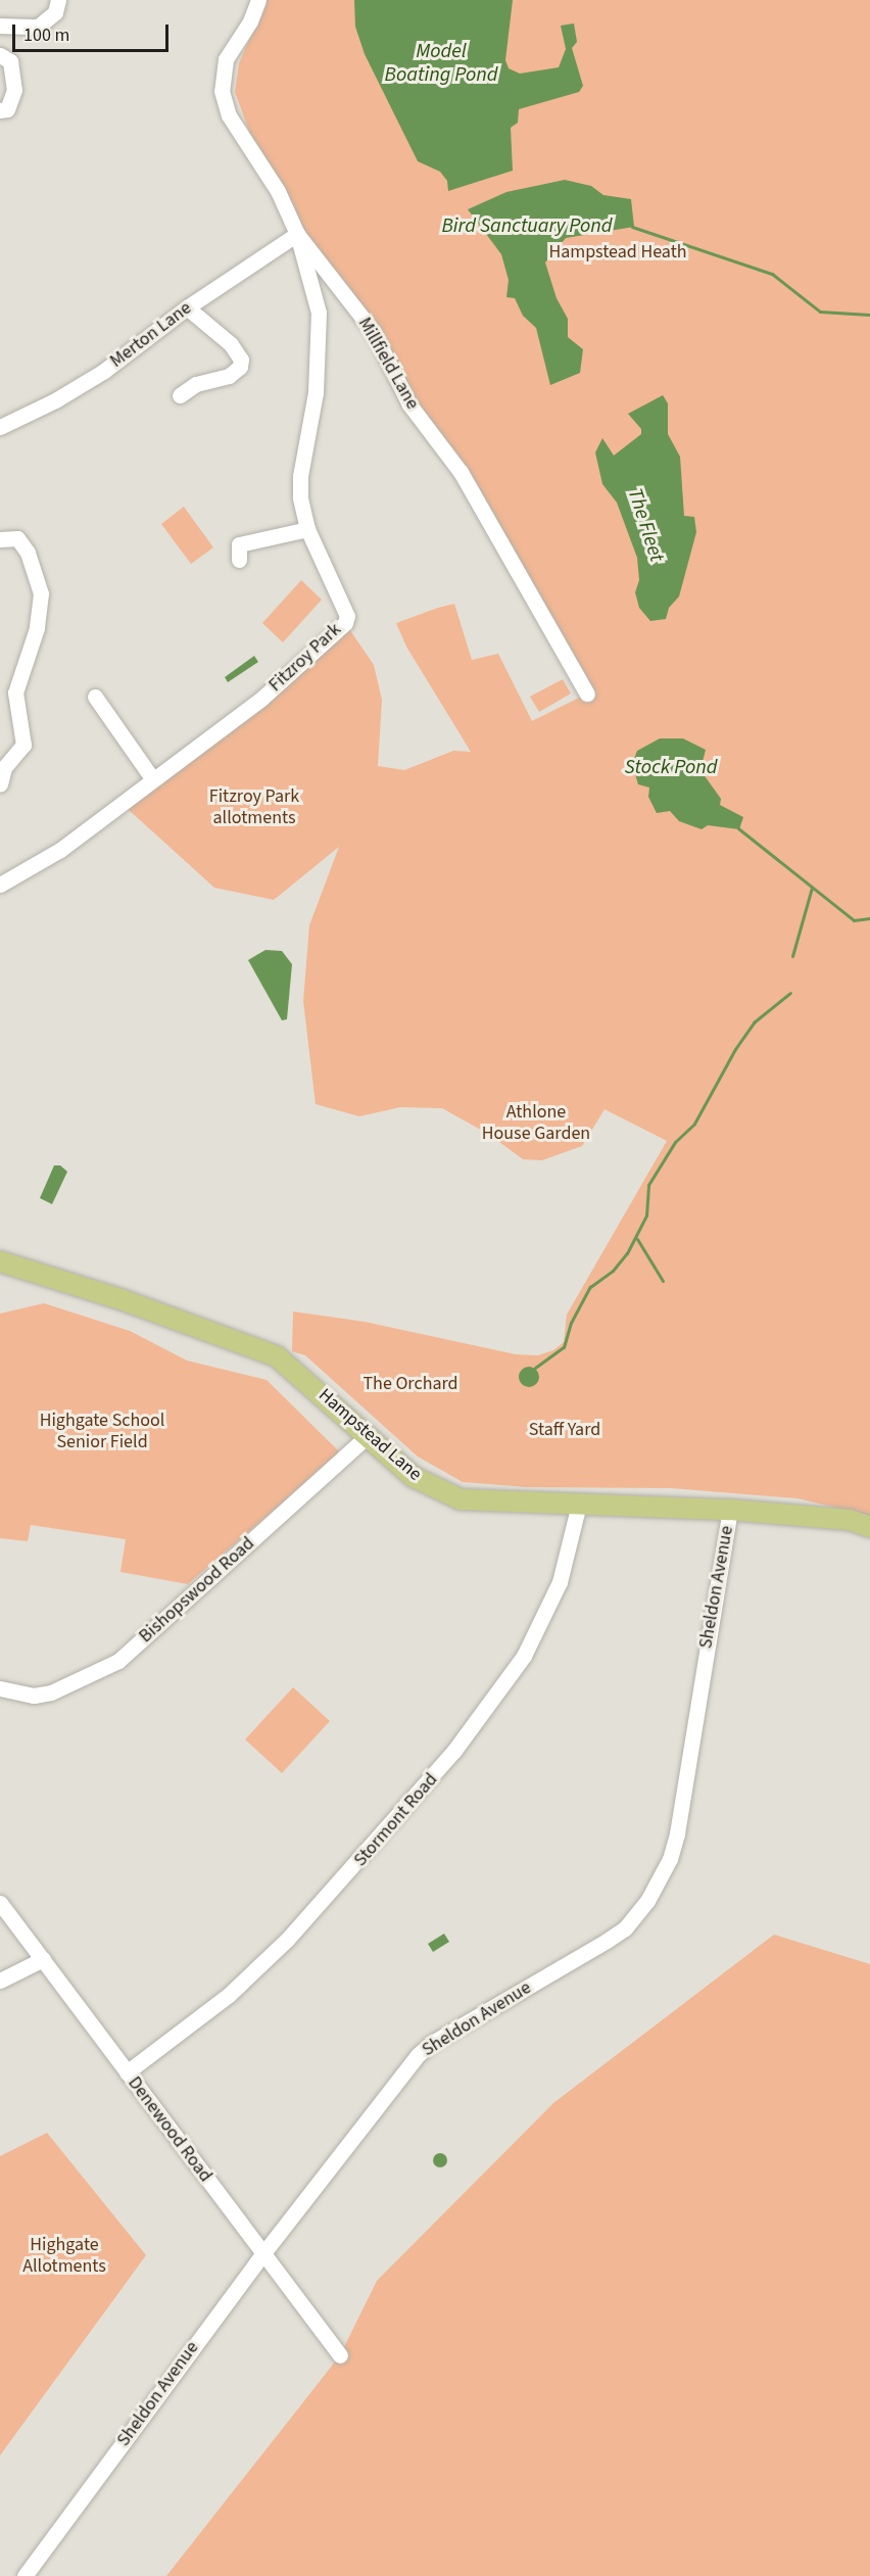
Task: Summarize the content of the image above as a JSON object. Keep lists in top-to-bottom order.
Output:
{
  "streets": {
    "main road": ["Hampstead Lane"],
    "street": [
      "Merton Lane",
      "Millfield Lane",
      "Fitzroy Park",
      "Sheldon Avenue",
      "Bishopswood Road",
      "Stormont Road",
      "Denewood Road"
    ]
  },
  "crossings": [
    ["Merton Lane", "Millfield Lane"],
    ["Merton Lane", "Fitzroy Park"],
    ["Millfield Lane", "Fitzroy Park"],
    ["Hampstead Lane", "Sheldon Avenue"],
    ["Hampstead Lane", "Bishopswood Road"],
    ["Hampstead Lane", "Stormont Road"],
    ["Sheldon Avenue", "Denewood Road"],
    ["Stormont Road", "Denewood Road"]
  ],
  "water": [
    "Model Boating Pond",
    "Bird Sanctuary Pond",
    "The Fleet",
    "Stock Pond"
  ],
  "parks": [
    "Hampstead Heath",
    "Fitzroy Park allotments",
    "Athlone House Garden",
    "The Orchard",
    "Highgate School Senior Field",
    "Staff Yard",
    "Highgate Allotments"
  ],
  "scale_bar": "100 m"
}
